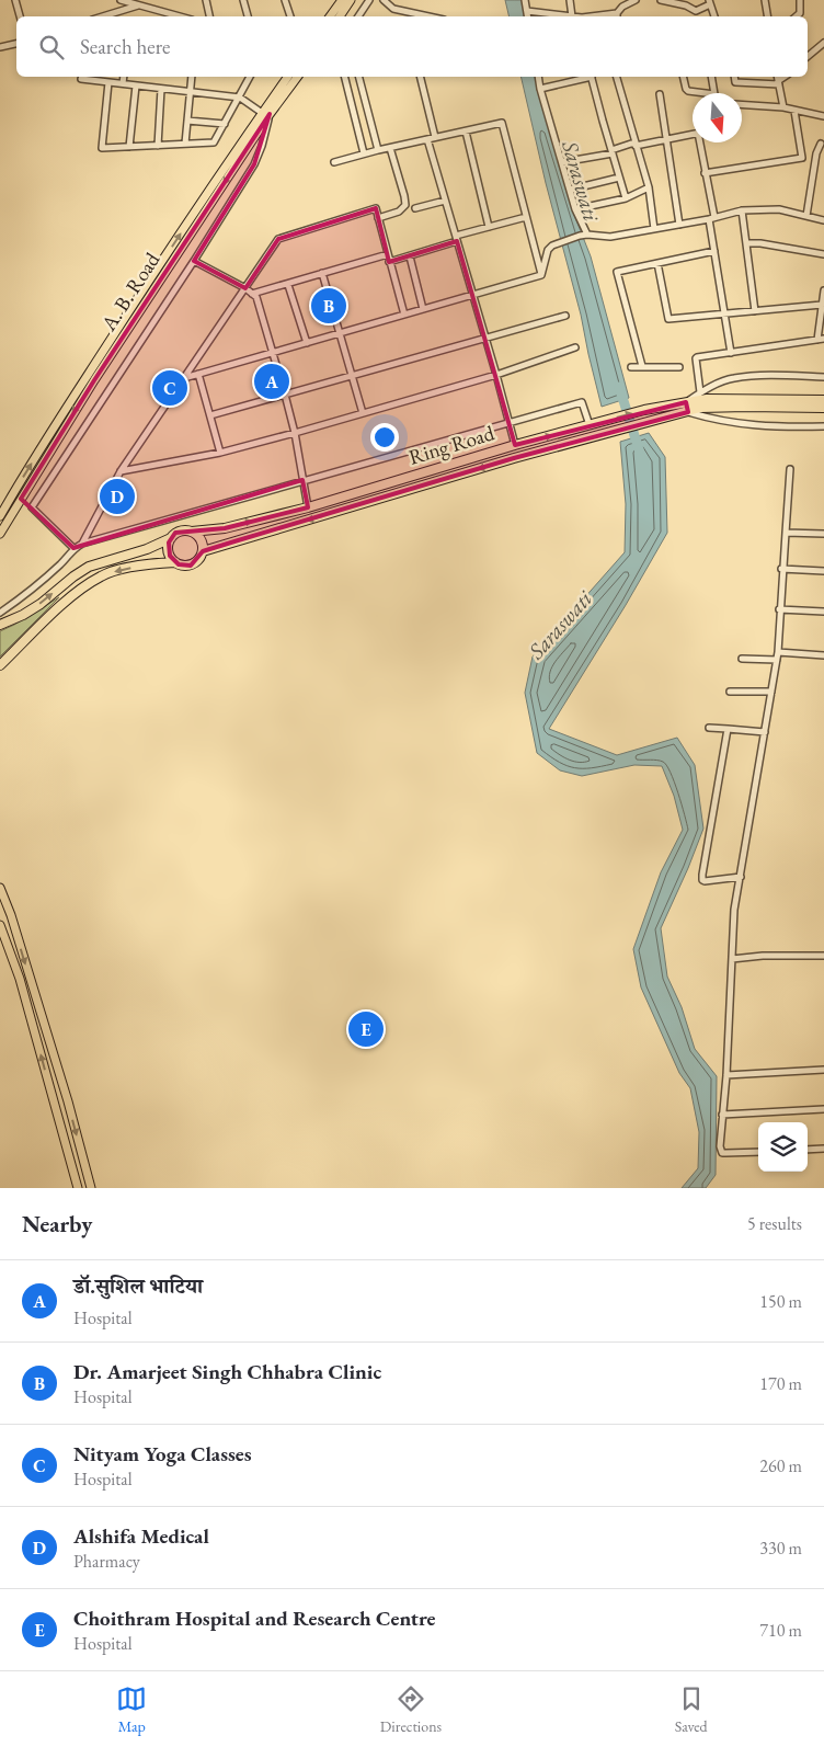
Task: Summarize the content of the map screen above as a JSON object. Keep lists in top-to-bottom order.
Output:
{
  "streets": {
    "highway": ["Ring Road"],
    "main road": ["A. B. Road"]
  },
  "water": ["Saraswati"],
  "north": "bottom",
  "page": {
    "search": "Search here",
    "pins": [
      "B",
      "A",
      "C",
      "D",
      "E"
    ],
    "heading": ["Nearby", "5 results"],
    "list": [
      {
        "mark": "A",
        "name": "डॉ.सुशिल भाटिया",
        "note": "Hospital",
        "value": "150 m"
      },
      {
        "mark": "B",
        "name": "Dr. Amarjeet Singh Chhabra Clinic",
        "note": "Hospital",
        "value": "170 m"
      },
      {
        "mark": "C",
        "name": "Nityam Yoga Classes",
        "note": "Hospital",
        "value": "260 m"
      },
      {
        "mark": "D",
        "name": "Alshifa Medical",
        "note": "Pharmacy",
        "value": "330 m"
      },
      {
        "mark": "E",
        "name": "Choithram Hospital and Research Centre",
        "note": "Hospital",
        "value": "710 m"
      }
    ],
    "nav": ["Map", "Directions", "Saved"]
  }
}
